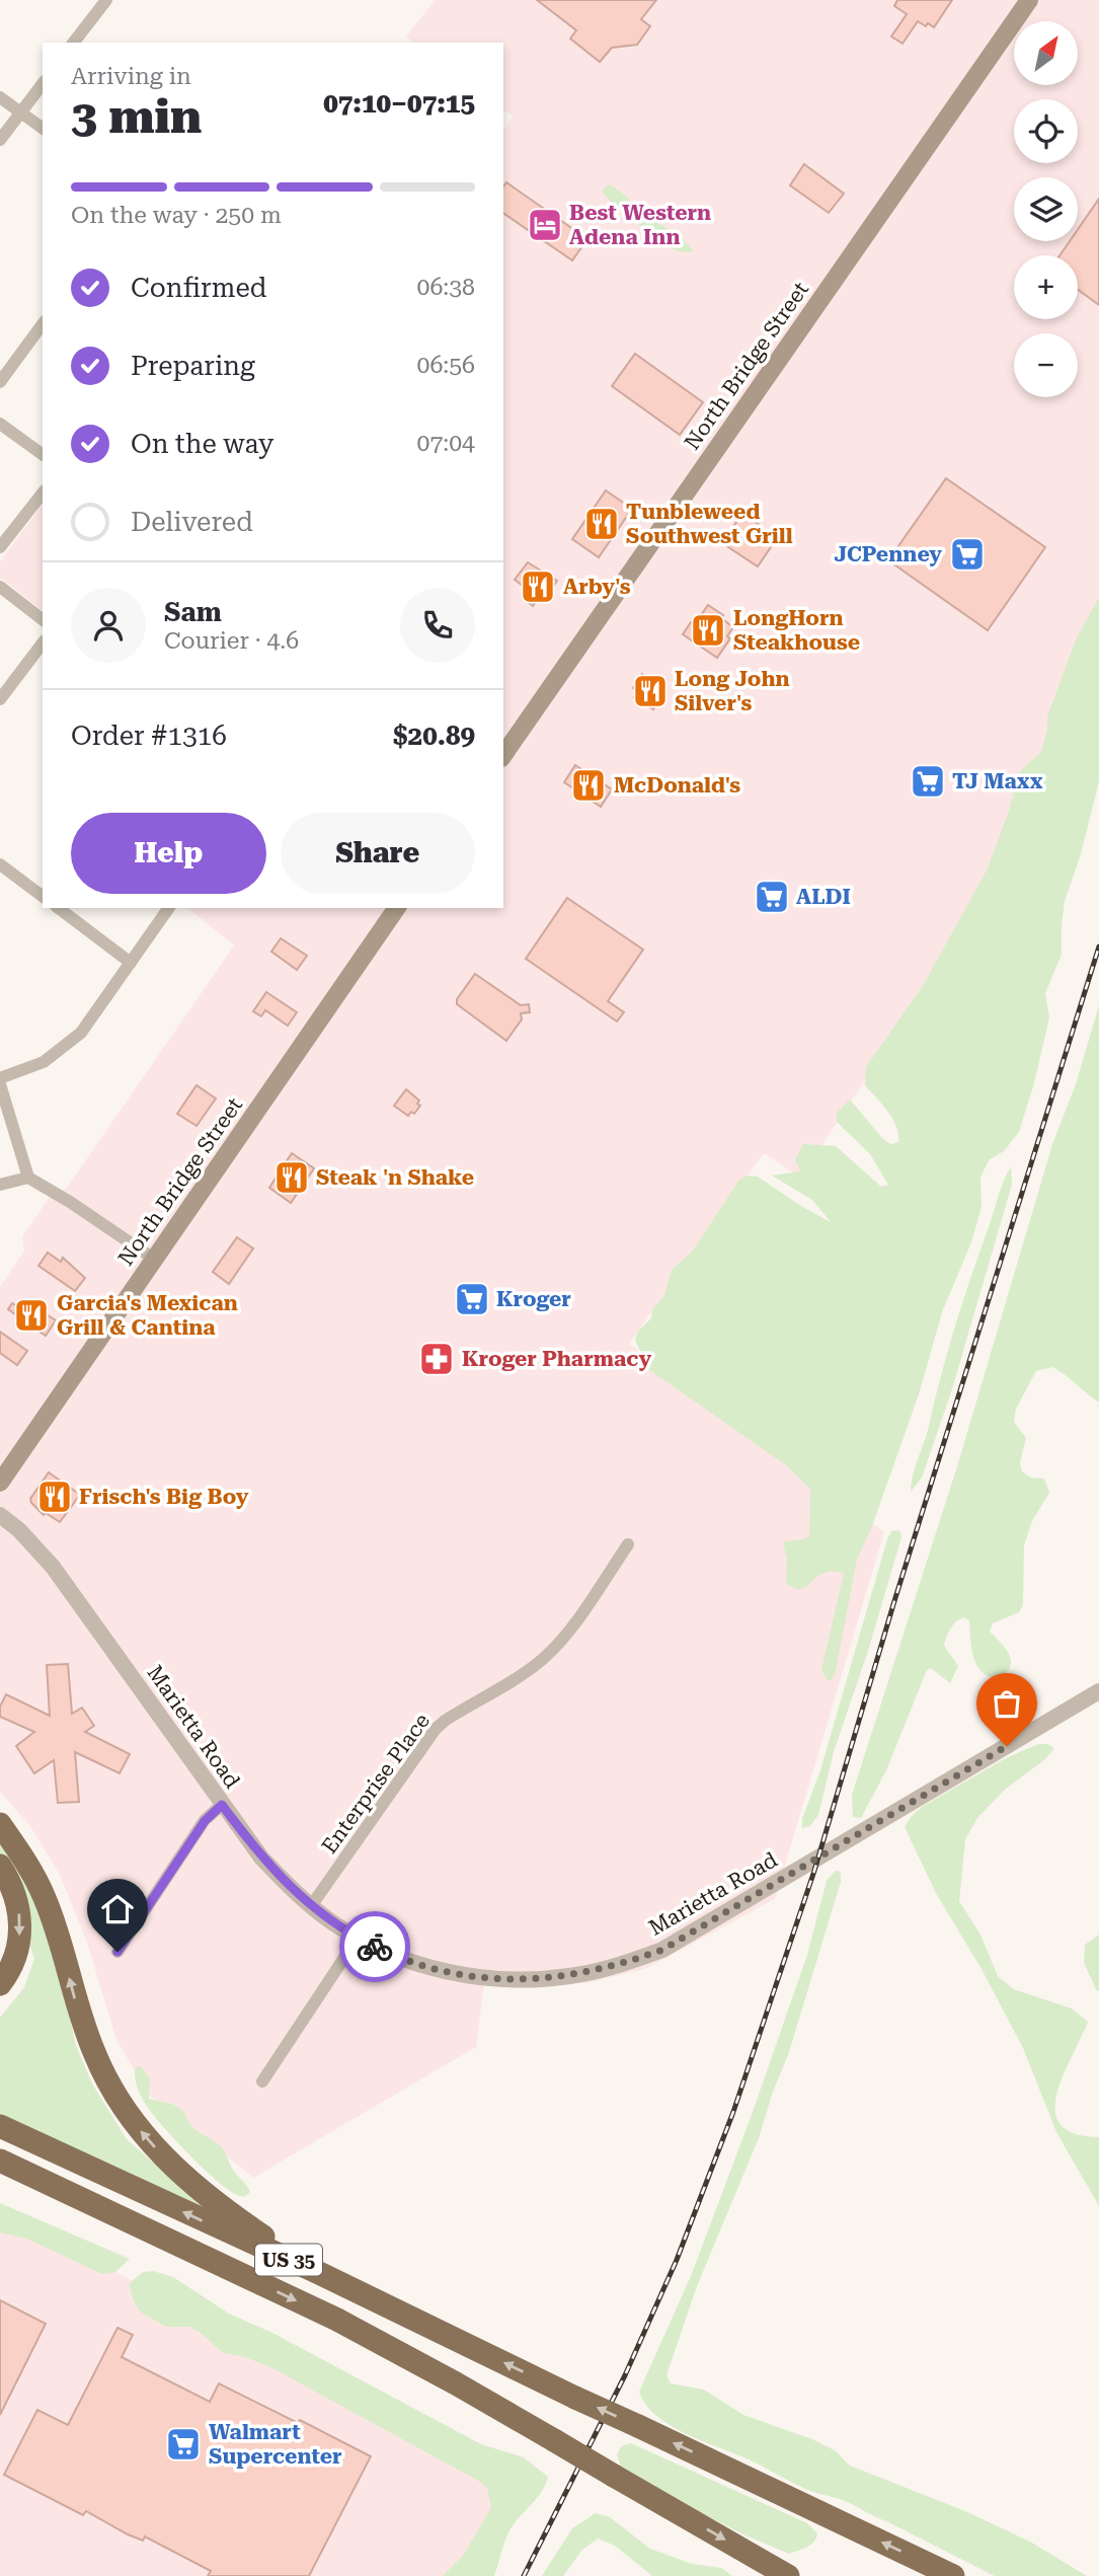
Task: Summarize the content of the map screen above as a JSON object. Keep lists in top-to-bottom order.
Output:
{
  "streets": {
    "highway": ["US 35"],
    "main road": ["North Bridge Street"],
    "street": ["Marietta Road", "Enterprise Place"]
  },
  "crossings": [
    ["Marietta Road", "Enterprise Place"]
  ],
  "places": {
    "hotel": ["Best Western Adena Inn"],
    "restaurant": [
      "Tunbleweed Southwest Grill",
      "Arby's",
      "LongHorn Steakhouse",
      "Long John Silver's",
      "McDonald's",
      "Steak 'n Shake",
      "Garcia's Mexican Grill & Cantina",
      "Frisch's Big Boy"
    ],
    "supermarket": [
      "JCPenney",
      "TJ Maxx",
      "ALDI",
      "Kroger",
      "Walmart Supercenter"
    ],
    "pharmacy": ["Kroger Pharmacy"]
  },
  "north": "top right",
  "page": {
    "map_buttons": ["+", "−"],
    "heading": ["3 min", "Arriving in", "07:10–07:15"],
    "panel": [
      "Sam",
      "Courier · 4.6",
      "Order #1316",
      "$20.89"
    ],
    "bar": "On the way · 250 m",
    "list": [
      ["Confirmed", "06:38"],
      ["Preparing", "06:56"],
      ["On the way", "07:04"],
      "Delivered"
    ],
    "buttons": ["Help", "Share"]
  }
}
